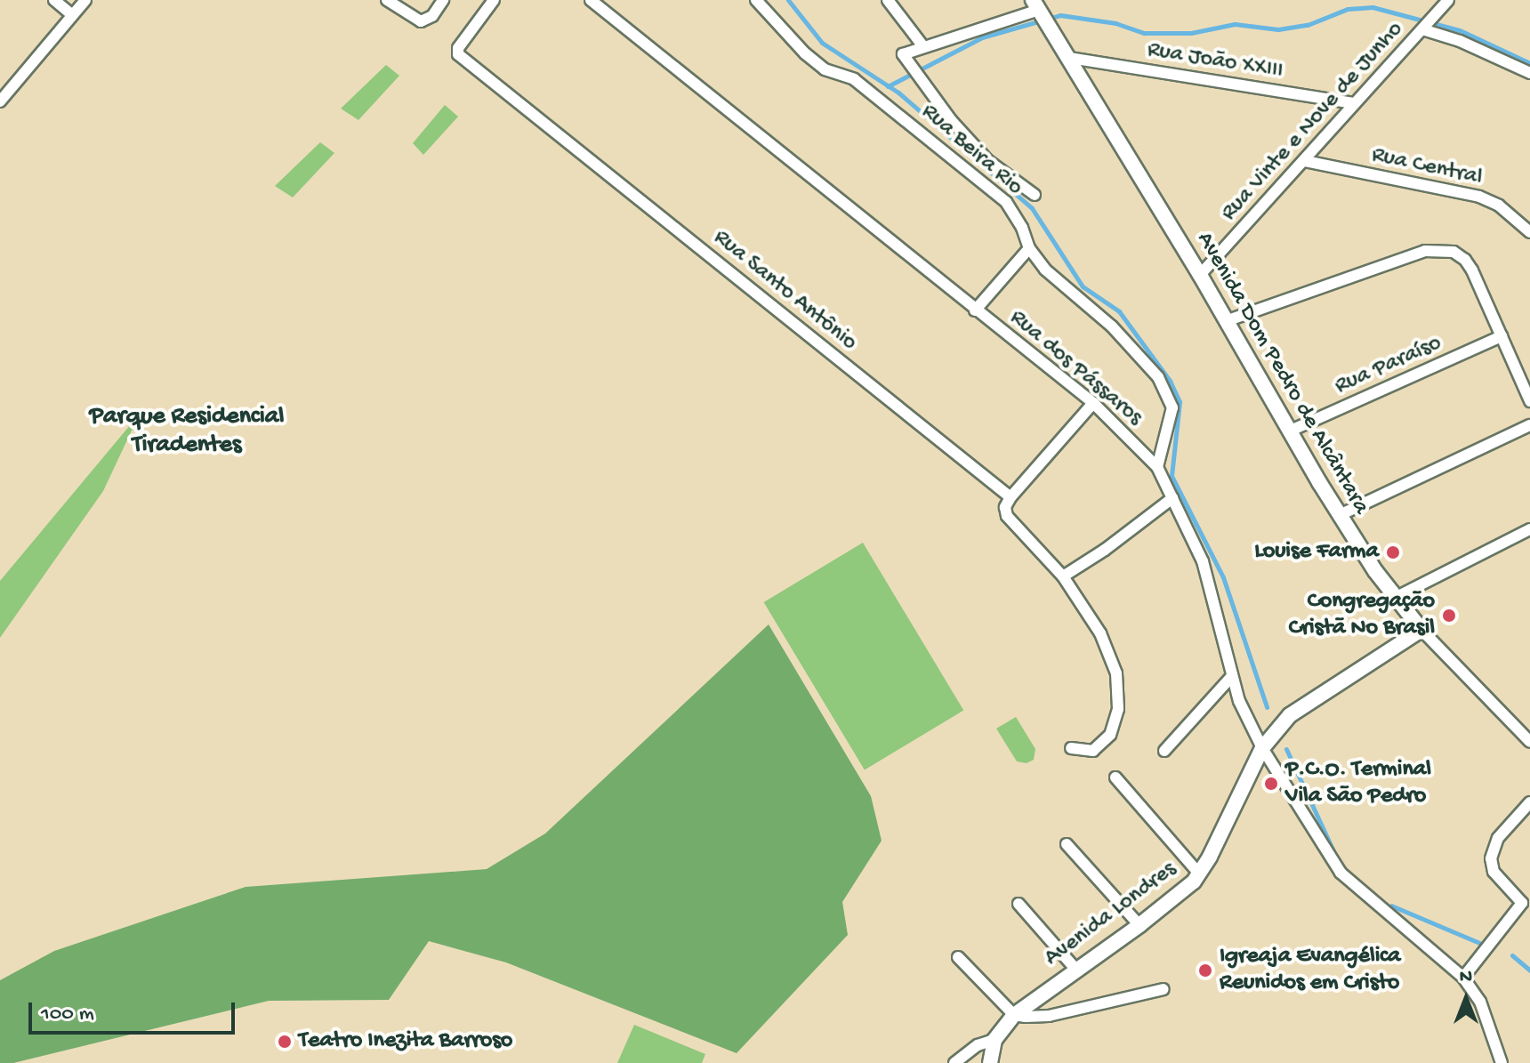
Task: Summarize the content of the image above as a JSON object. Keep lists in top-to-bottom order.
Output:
{
  "streets": {
    "street": [
      "Rua João XXIII",
      "Rua Vinte e Nove de Junho",
      "Rua Beira Rio",
      "Rua Central",
      "Rua Santo Antônio",
      "Rua Paraíso",
      "Rua dos Pássaros",
      "Avenida Dom Pedro de Alcântara",
      "Avenida Londres"
    ]
  },
  "crossings": [
    ["Rua João XXIII", "Rua Vinte e Nove de Junho"],
    ["Rua João XXIII", "Avenida Dom Pedro de Alcântara"],
    ["Rua Vinte e Nove de Junho", "Rua Central"],
    ["Rua Vinte e Nove de Junho", "Avenida Dom Pedro de Alcântara"],
    ["Rua Beira Rio", "Rua dos Pássaros"],
    ["Rua Paraíso", "Avenida Dom Pedro de Alcântara"],
    ["Rua dos Pássaros", "Avenida Londres"],
    ["Avenida Dom Pedro de Alcântara", "Avenida Londres"]
  ],
  "districts": ["Parque Residencial Tiradentes"],
  "places": [
    "Louise Farma",
    "Congregação Cristã No Brasil",
    "P.C.O. Terminal Vila São Pedro",
    "Igreaja Evangélica Reunidos em Cristo",
    "Teatro Inezita Barroso"
  ],
  "scale_bar": "100 m",
  "north": "top"
}
